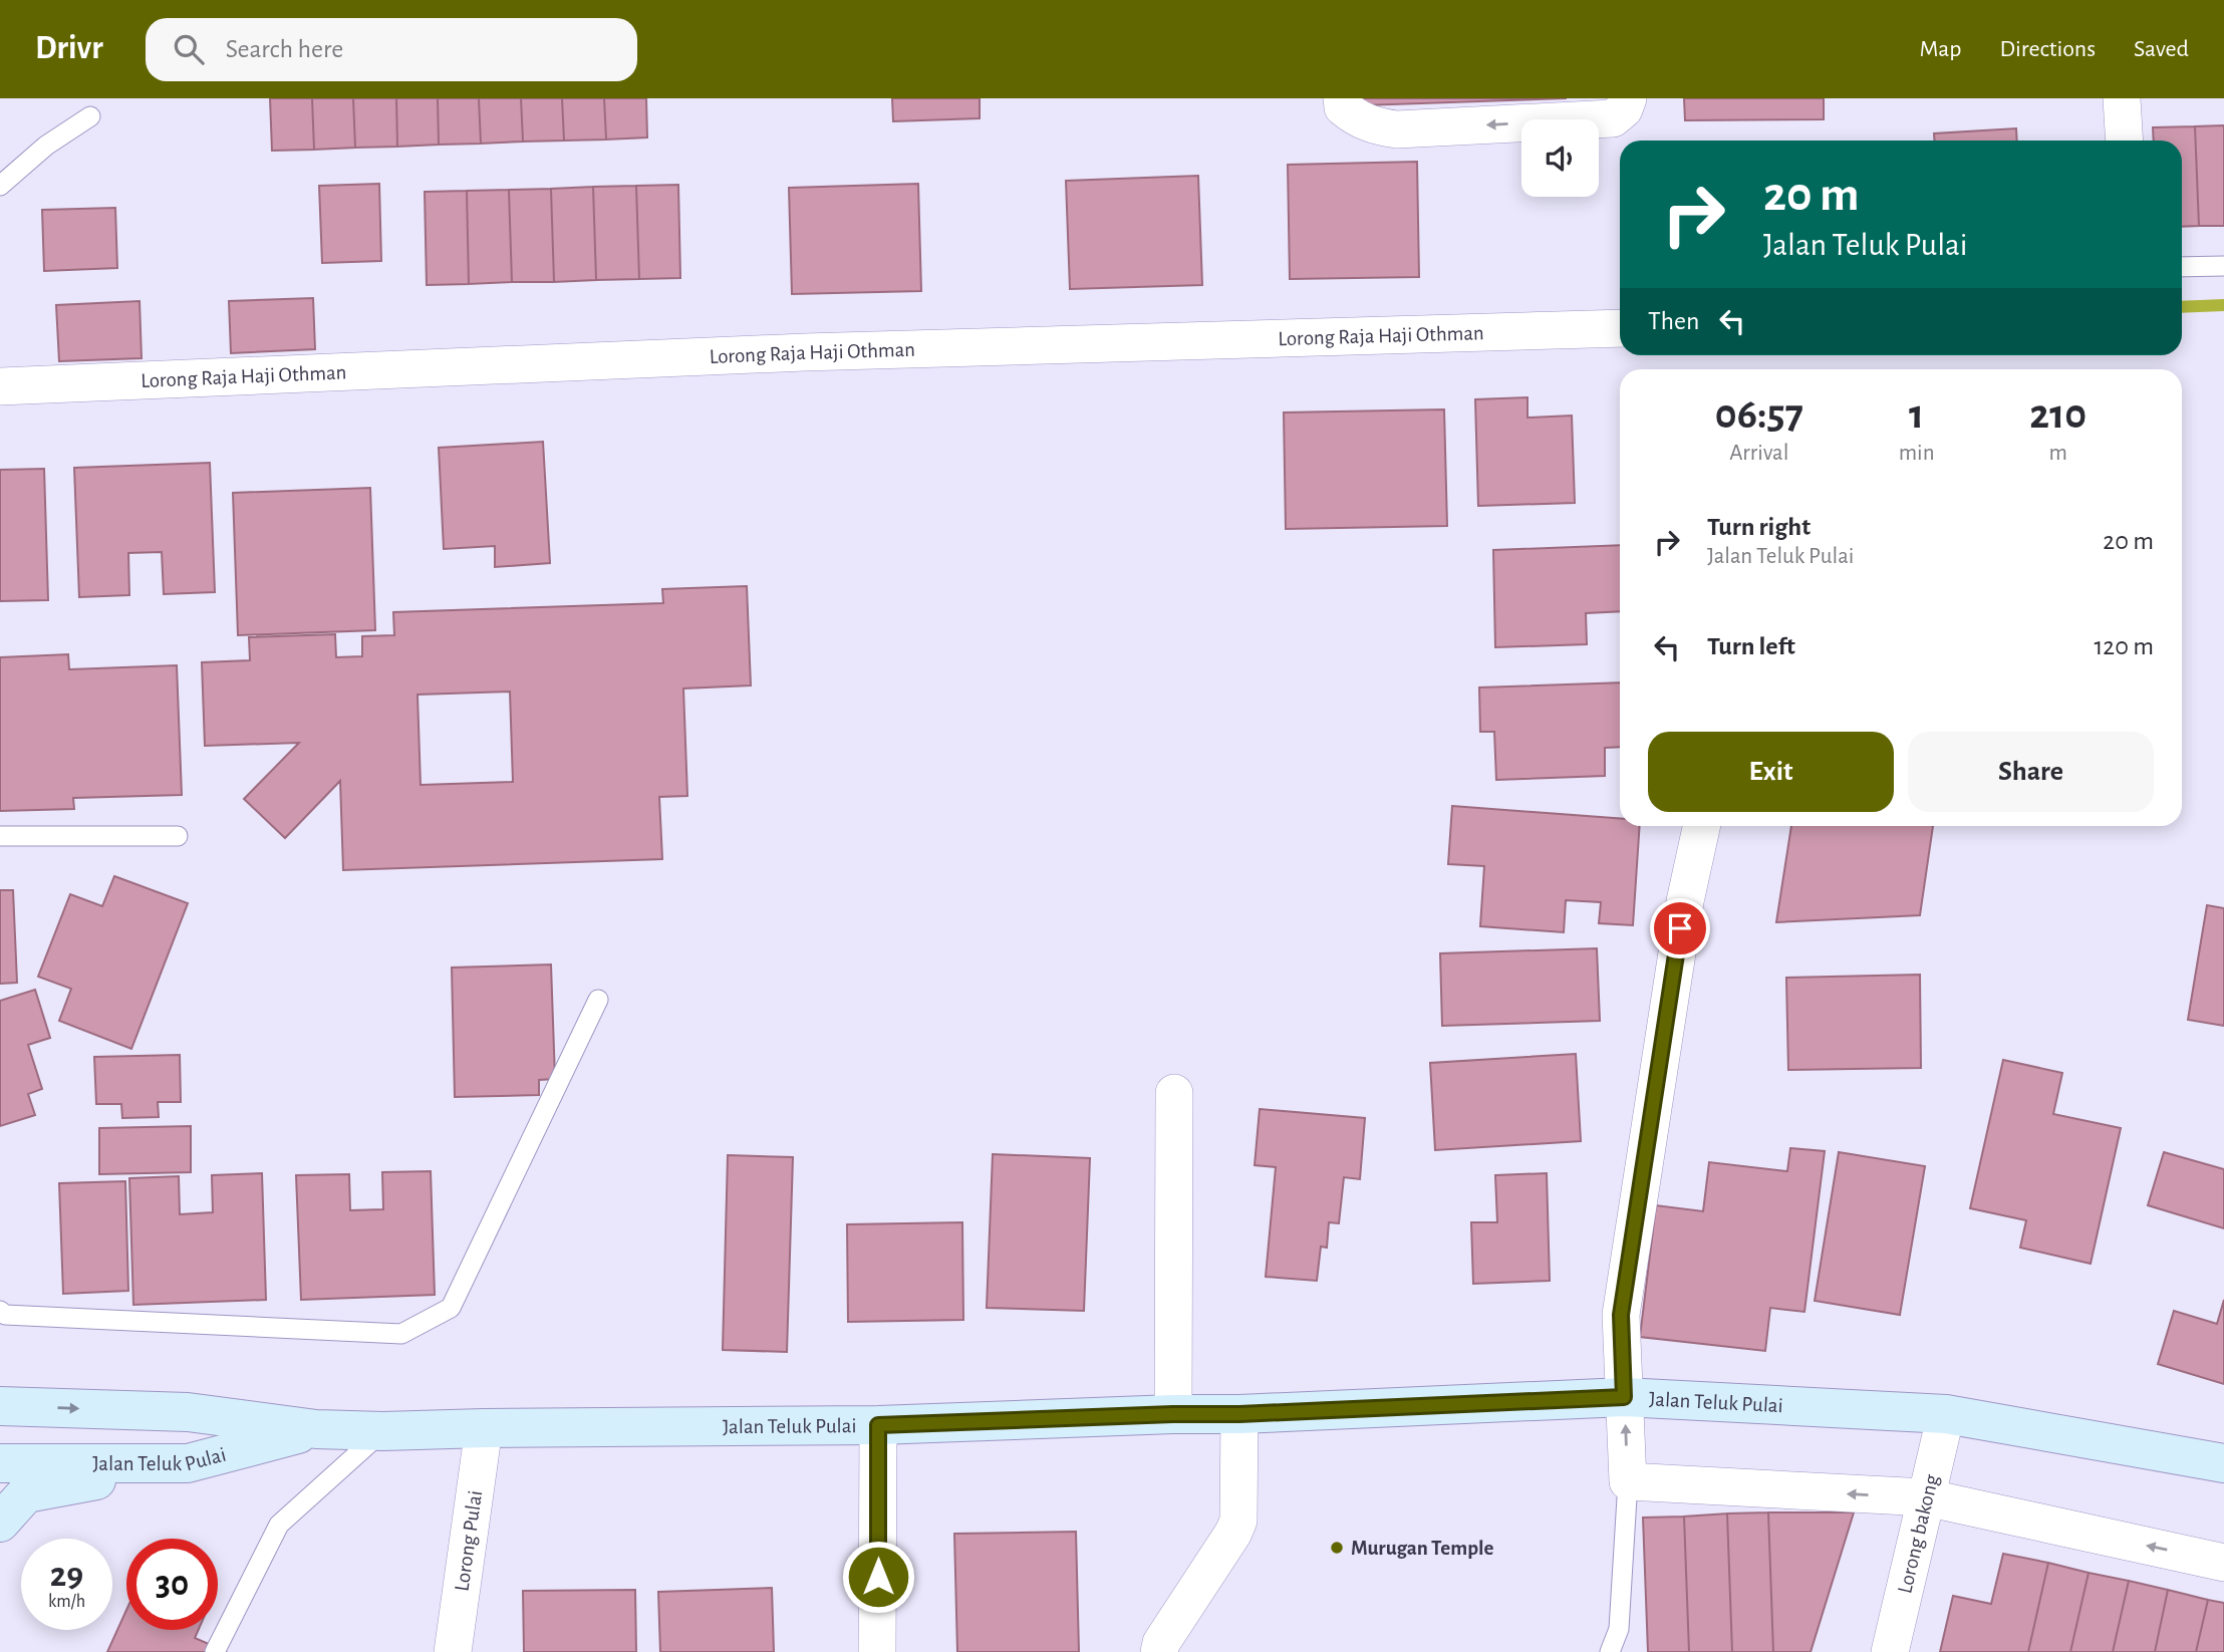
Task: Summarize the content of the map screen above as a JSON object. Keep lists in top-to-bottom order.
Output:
{
  "streets": {
    "main road": ["Jalan Teluk Pulai"],
    "street": ["Lorong Raja Haji Othman", "Lorong bakong", "Lorong Pulai"]
  },
  "crossings": [
    ["Jalan Teluk Pulai", "Lorong bakong"],
    ["Jalan Teluk Pulai", "Lorong Pulai"]
  ],
  "places": ["Murugan Temple"],
  "page": {
    "header": "Drivr",
    "search": "Search here",
    "nav": ["Map", "Directions", "Saved"],
    "turn": ["20 m", "Jalan Teluk Pulai"],
    "then": "Then",
    "eta": [
      "06:57",
      "Arrival",
      "1",
      "min",
      "210",
      "m"
    ],
    "list": [
      {
        "name": "Turn right",
        "note": "Jalan Teluk Pulai",
        "value": "20 m"
      },
      {
        "name": "Turn left",
        "value": "120 m"
      }
    ],
    "buttons": ["Exit", "Share"],
    "speed": "29 km/h",
    "limit": "30"
  }
}
